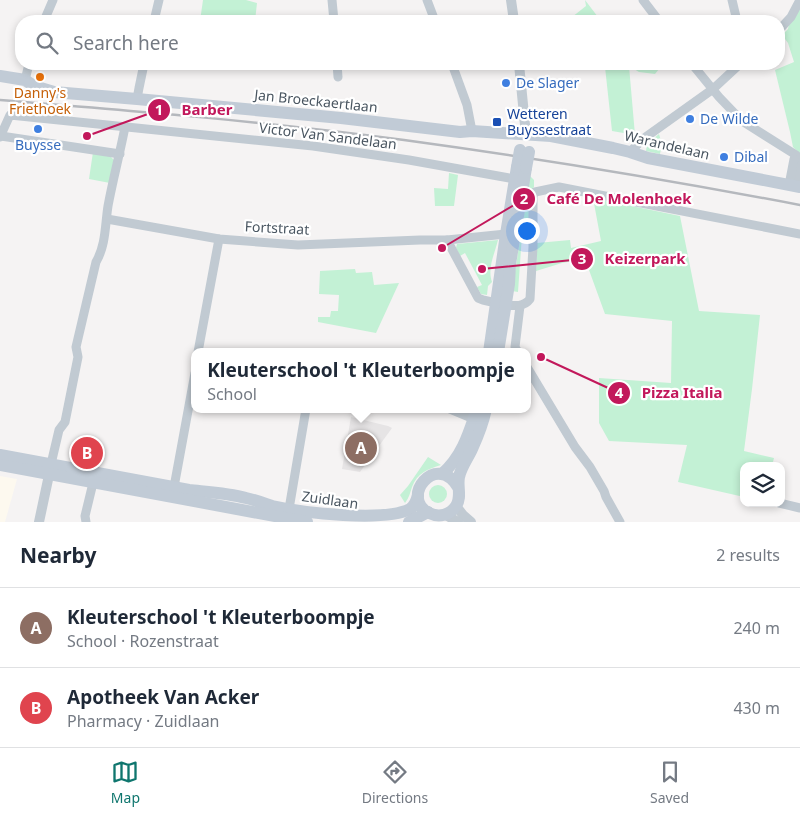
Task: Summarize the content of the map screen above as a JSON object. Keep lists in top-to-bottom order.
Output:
{
  "streets": {
    "main road": ["Jan Broeckaertlaan", "Warandelaan", "Zuidlaan"],
    "street": ["Victor Van Sandelaan", "Fortstraat"]
  },
  "crossings": [
    ["Jan Broeckaertlaan", "Warandelaan"]
  ],
  "places": {
    "other": [
      "Danny's Friethoek",
      "De Slager",
      "De Wilde",
      "Buysse",
      "Barber",
      "Dibal",
      "Café De Molenhoek",
      "Keizerpark",
      "Pizza Italia"
    ],
    "transit": ["Wetteren Buyssestraat"]
  },
  "page": {
    "search": "Search here",
    "popup": ["Kleuterschool 't Kleuterboompje", "School"],
    "pins": ["A", "B"],
    "heading": ["Nearby", "2 results"],
    "list": [
      {
        "mark": "A",
        "name": "Kleuterschool 't Kleuterboompje",
        "note": "School · Rozenstraat",
        "value": "240 m"
      },
      {
        "mark": "B",
        "name": "Apotheek Van Acker",
        "note": "Pharmacy · Zuidlaan",
        "value": "430 m"
      }
    ],
    "nav": ["Map", "Directions", "Saved"]
  }
}
